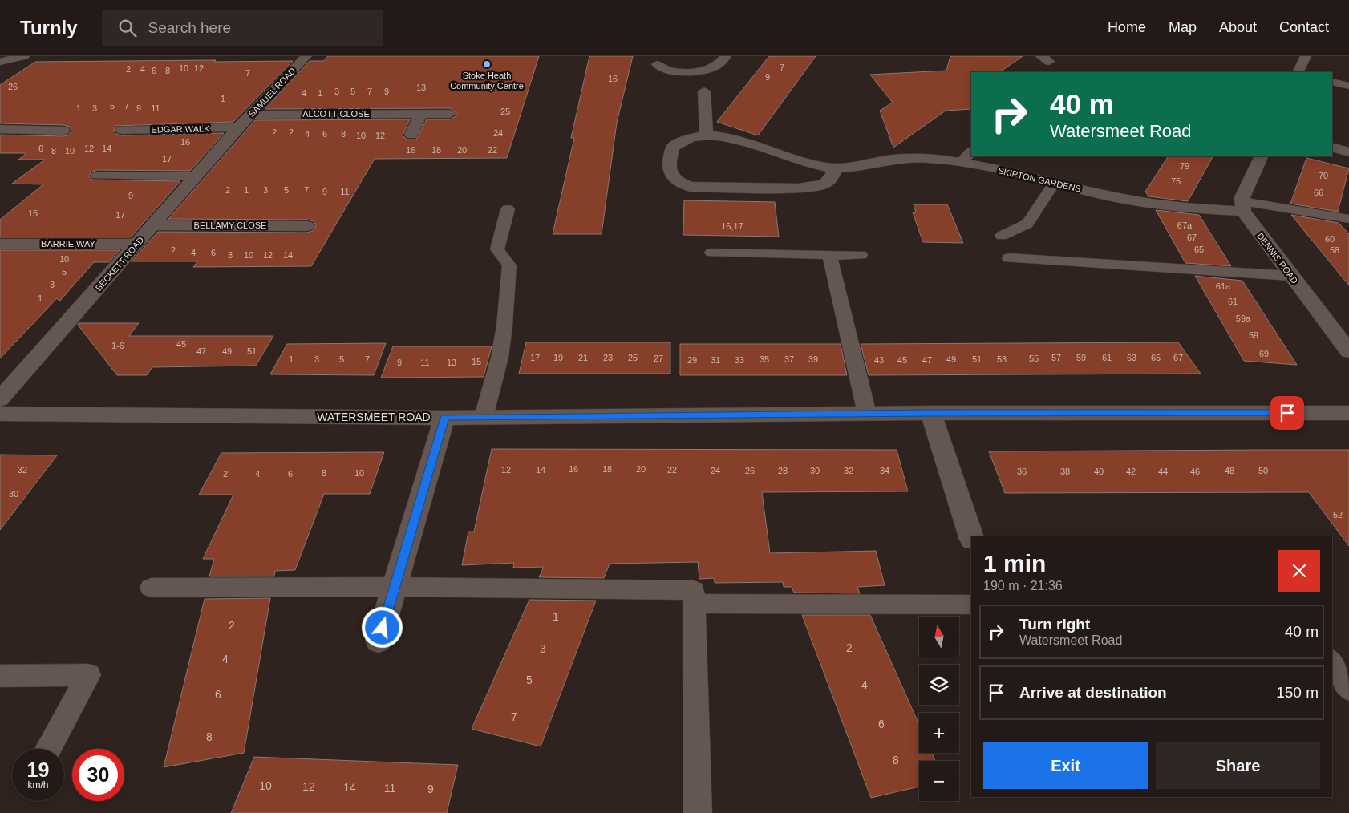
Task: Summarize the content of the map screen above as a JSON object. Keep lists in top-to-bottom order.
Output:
{
  "streets": {
    "street": [
      "SAMUEL ROAD",
      "ALCOTT CLOSE",
      "EDGAR WALK",
      "SKIPTON GARDENS",
      "BELLAMY CLOSE",
      "BARRIE WAY",
      "DENNIS ROAD",
      "BECKETT ROAD",
      "WATERSMEET ROAD"
    ]
  },
  "crossings": [
    ["SAMUEL ROAD", "ALCOTT CLOSE"],
    ["SAMUEL ROAD", "EDGAR WALK"],
    ["SAMUEL ROAD", "BECKETT ROAD"],
    ["EDGAR WALK", "BECKETT ROAD"],
    ["SKIPTON GARDENS", "DENNIS ROAD"],
    ["BELLAMY CLOSE", "BECKETT ROAD"],
    ["BARRIE WAY", "BECKETT ROAD"]
  ],
  "places": ["Stoke Heath Community Centre"],
  "house_numbers": [
    "7",
    "10",
    "12",
    "2",
    "4",
    "6",
    "8",
    "7",
    "9",
    "16",
    "26",
    "13",
    "3",
    "5",
    "7",
    "9",
    "4",
    "1",
    "1",
    "5",
    "7",
    "1",
    "3",
    "9",
    "11",
    "25",
    "2",
    "2",
    "24",
    "4",
    "6",
    "8",
    "10",
    "12",
    "16",
    "6",
    "12",
    "14",
    "16",
    "18",
    "20",
    "22",
    "8",
    "10",
    "17",
    "79",
    "70",
    "75",
    "2",
    "1",
    "3",
    "5",
    "7",
    "9",
    "11",
    "66",
    "9",
    "15",
    "17",
    "67a",
    "16,17",
    "67",
    "60",
    "65",
    "2",
    "58",
    "4",
    "6",
    "8",
    "10",
    "12",
    "14",
    "10",
    "5",
    "3",
    "61a",
    "1",
    "61",
    "59a",
    "59",
    "45",
    "1-6",
    "47",
    "49",
    "51",
    "69",
    "17",
    "19",
    "21",
    "23",
    "25",
    "57",
    "59",
    "61",
    "63",
    "65",
    "67",
    "27",
    "55",
    "1",
    "3",
    "5",
    "7",
    "35",
    "37",
    "39",
    "49",
    "51",
    "53",
    "29",
    "31",
    "33",
    "43",
    "45",
    "47",
    "15",
    "9",
    "11",
    "13",
    "16",
    "18",
    "20",
    "32",
    "12",
    "14",
    "22",
    "24",
    "26",
    "28",
    "30",
    "32",
    "34",
    "48",
    "50",
    "36",
    "38",
    "40",
    "42",
    "44",
    "46",
    "8",
    "10",
    "2",
    "4",
    "6",
    "30",
    "52",
    "1",
    "2",
    "2",
    "3",
    "4",
    "5",
    "4",
    "6",
    "7",
    "6",
    "8",
    "8",
    "10",
    "12",
    "14",
    "11",
    "9"
  ],
  "north": "top",
  "page": {
    "header": "Turnly",
    "search": "Search here",
    "nav": [
      "Home",
      "Map",
      "About",
      "Contact"
    ],
    "turn": ["40 m", "Watersmeet Road"],
    "heading": ["1 min", "190 m · 21:36"],
    "list": [
      {
        "name": "Turn right",
        "note": "Watersmeet Road",
        "value": "40 m"
      },
      {
        "name": "Arrive at destination",
        "value": "150 m"
      }
    ],
    "map_buttons": ["+", "−"],
    "buttons": ["Exit", "Share"],
    "speed": "19 km/h",
    "limit": "30"
  }
}
